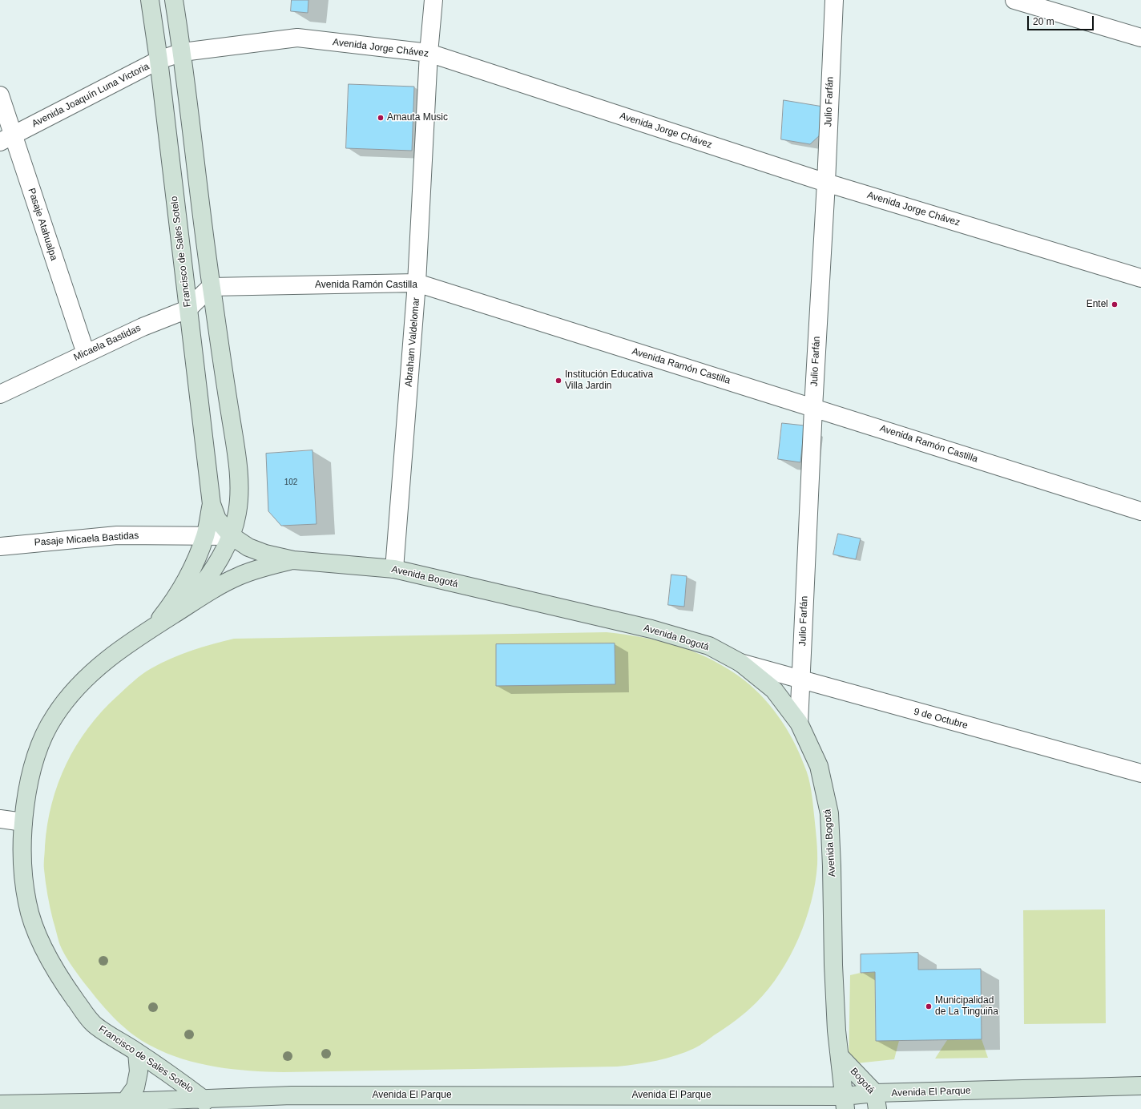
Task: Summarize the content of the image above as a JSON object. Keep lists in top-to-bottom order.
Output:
{
  "streets": {
    "street": [
      "Avenida Jorge Chávez",
      "Avenida Joaquín Luna Victoria",
      "Julio Farfán",
      "Pasaje Atahualpa",
      "Francisco de Sales Sotelo",
      "Avenida Ramón Castilla",
      "Abraham Valdelomar",
      "Micaela Bastidas",
      "Pasaje Micaela Bastidas",
      "Avenida Bogotá",
      "9 de Octubre",
      "Bogotá",
      "Avenida El Parque"
    ]
  },
  "crossings": [
    ["Avenida Jorge Chávez", "Avenida Joaquín Luna Victoria"],
    ["Avenida Jorge Chávez", "Julio Farfán"],
    ["Avenida Jorge Chávez", "Abraham Valdelomar"],
    ["Avenida Joaquín Luna Victoria", "Pasaje Atahualpa"],
    ["Avenida Joaquín Luna Victoria", "Francisco de Sales Sotelo"],
    ["Julio Farfán", "Avenida Ramón Castilla"],
    ["Julio Farfán", "Avenida Bogotá"],
    ["Julio Farfán", "9 de Octubre"],
    ["Pasaje Atahualpa", "Micaela Bastidas"],
    ["Francisco de Sales Sotelo", "Micaela Bastidas"],
    ["Francisco de Sales Sotelo", "Pasaje Micaela Bastidas"],
    ["Francisco de Sales Sotelo", "Avenida Bogotá"],
    ["Francisco de Sales Sotelo", "Avenida El Parque"],
    ["Avenida Ramón Castilla", "Abraham Valdelomar"],
    ["Avenida Ramón Castilla", "Micaela Bastidas"],
    ["Abraham Valdelomar", "Avenida Bogotá"],
    ["Avenida Bogotá", "9 de Octubre"],
    ["Avenida Bogotá", "Bogotá"],
    ["Avenida Bogotá", "Avenida El Parque"],
    ["Bogotá", "Avenida El Parque"]
  ],
  "places": [
    "Amauta Music",
    "Entel",
    "Institución Educativa Villa Jardin",
    "Municipalidad de La Tinguiña"
  ],
  "house_numbers": ["102"],
  "scale_bar": "20 m"
}
